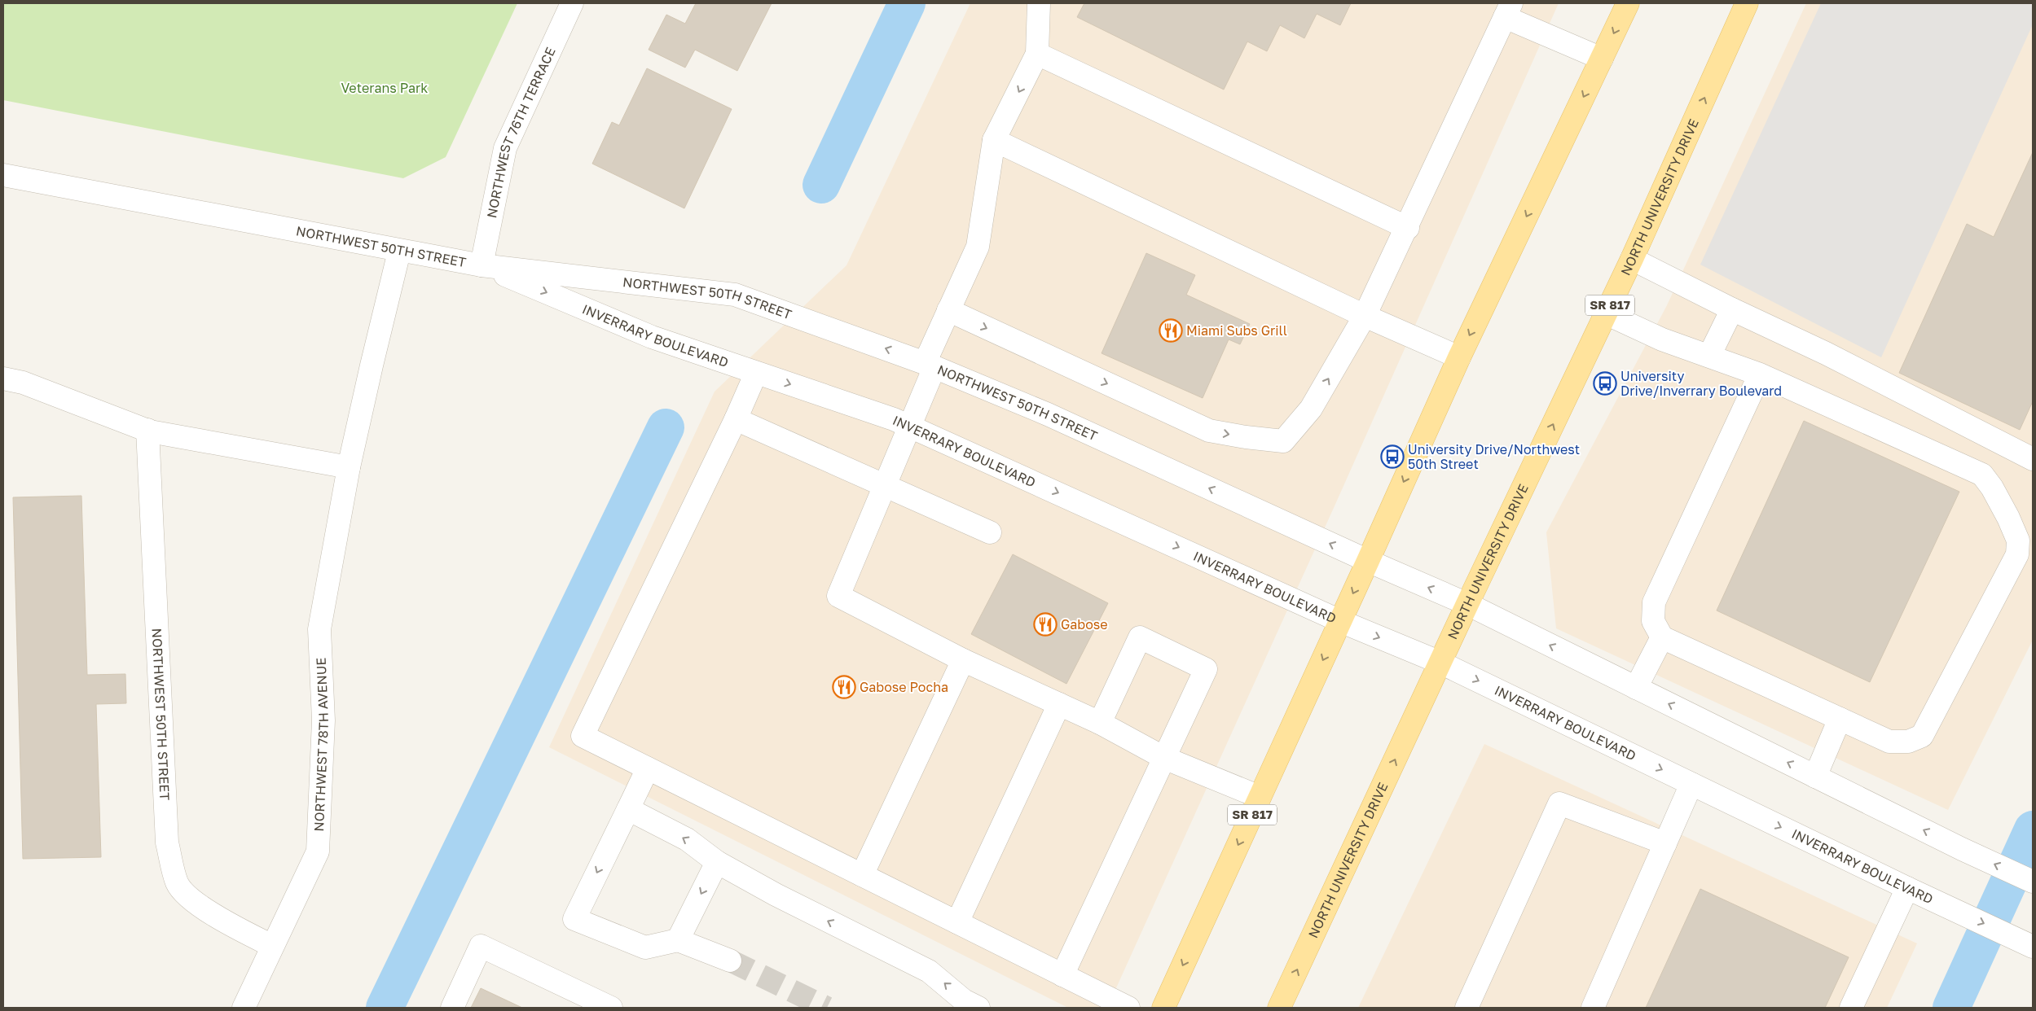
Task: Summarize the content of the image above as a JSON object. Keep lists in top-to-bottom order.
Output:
{
  "streets": {
    "main road": ["NORTH UNIVERSITY DRIVE", "SR 817"],
    "street": [
      "NORTHWEST 76TH TERRACE",
      "NORTHWEST 50TH STREET",
      "INVERRARY BOULEVARD",
      "NORTHWEST 78TH AVENUE"
    ]
  },
  "crossings": [
    ["NORTHWEST 76TH TERRACE", "NORTHWEST 50TH STREET"],
    ["NORTHWEST 76TH TERRACE", "INVERRARY BOULEVARD"],
    ["NORTH UNIVERSITY DRIVE", "INVERRARY BOULEVARD"],
    ["NORTHWEST 50TH STREET", "SR 817"],
    ["NORTHWEST 50TH STREET", "INVERRARY BOULEVARD"],
    ["NORTHWEST 50TH STREET", "NORTHWEST 78TH AVENUE"],
    ["SR 817", "INVERRARY BOULEVARD"]
  ],
  "one_way": ["NORTHWEST 50TH STREET"],
  "parks": ["Veterans Park"],
  "places": {
    "restaurant": ["Miami Subs Grill", "Gabose", "Gabose Pocha"],
    "bus stop": ["University Drive/Inverrary Boulevard", "University Drive/Northwest 50th Street"]
  }
}
